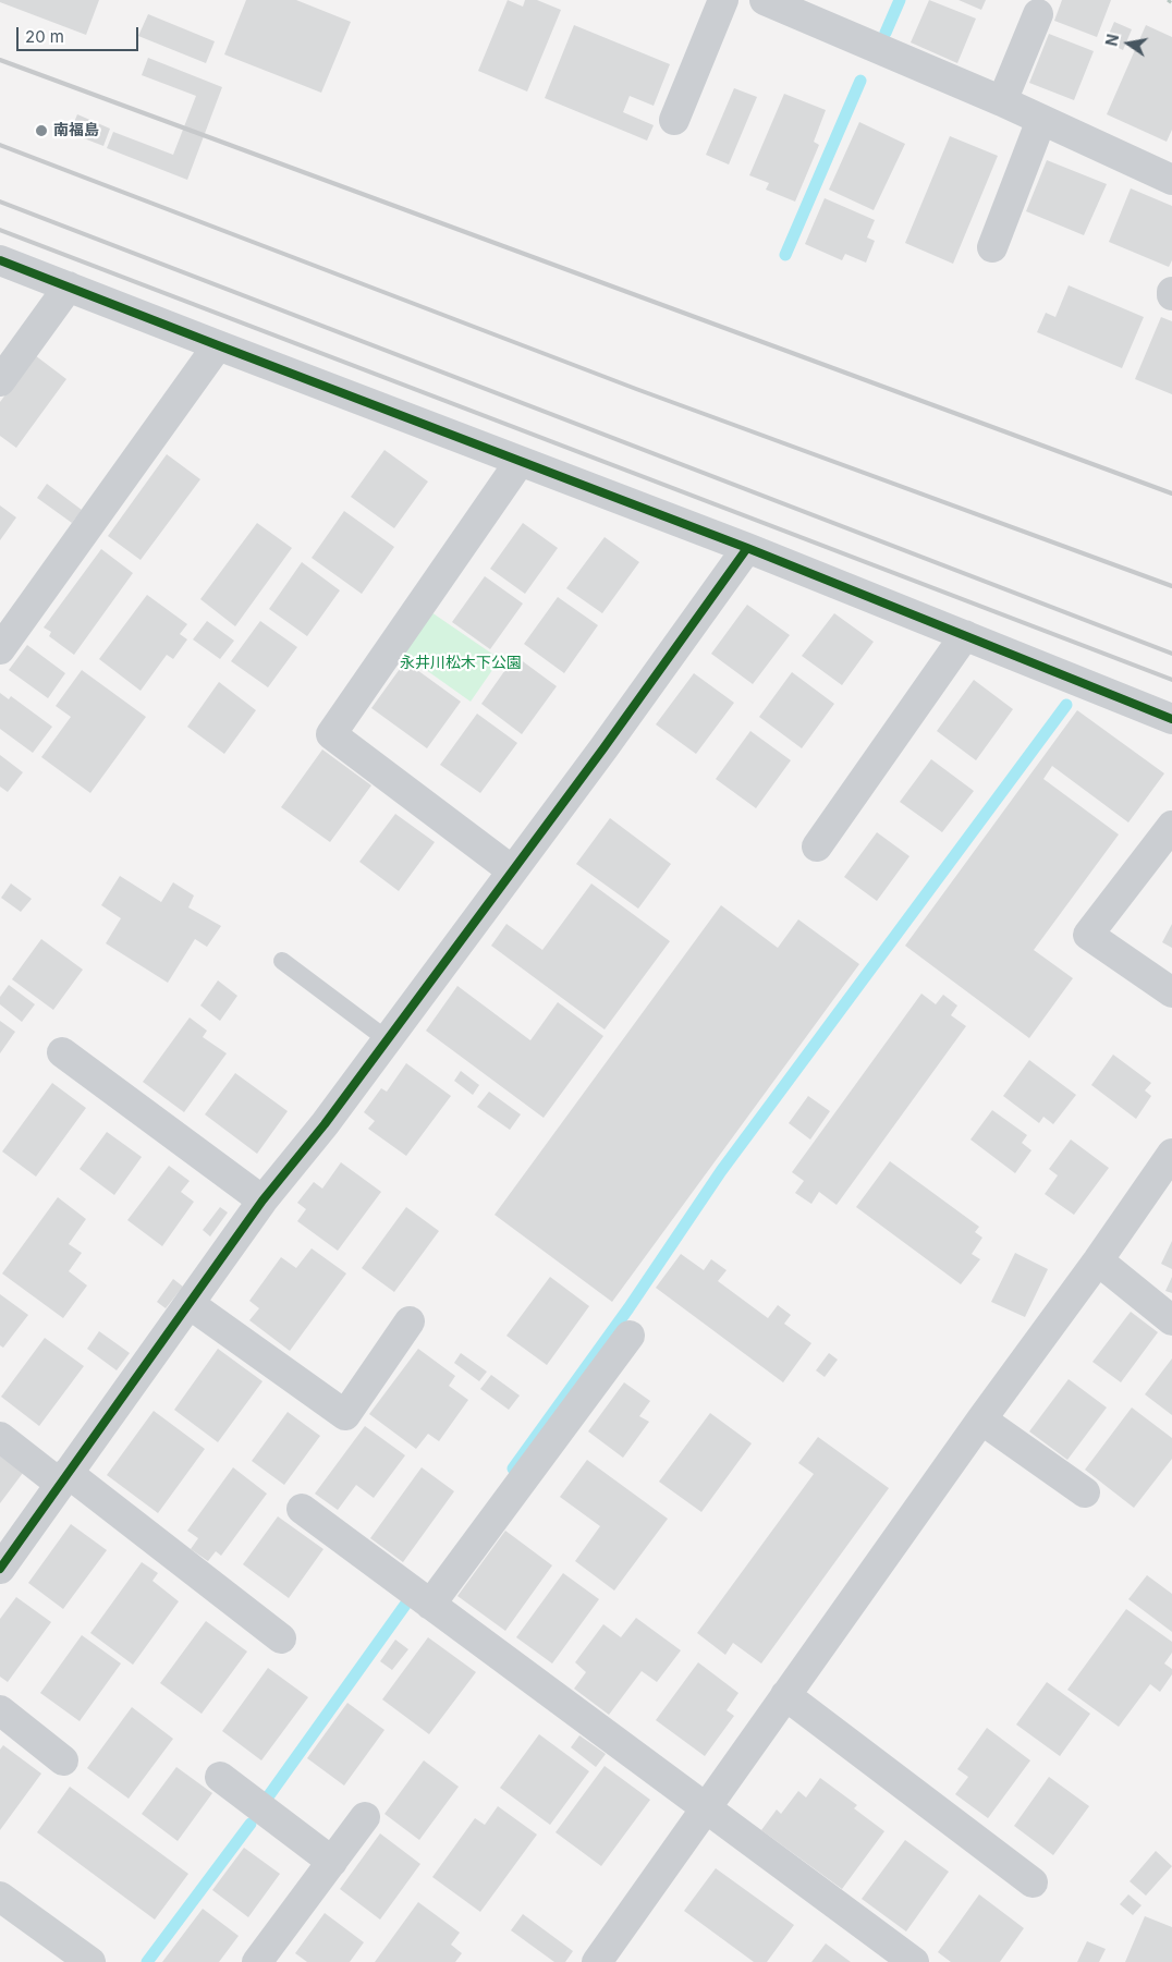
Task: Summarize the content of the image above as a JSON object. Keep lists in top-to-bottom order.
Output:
{
  "parks": ["永井川松木下公園"],
  "places": ["南福島"],
  "scale_bar": "20 m",
  "north": "left"
}
